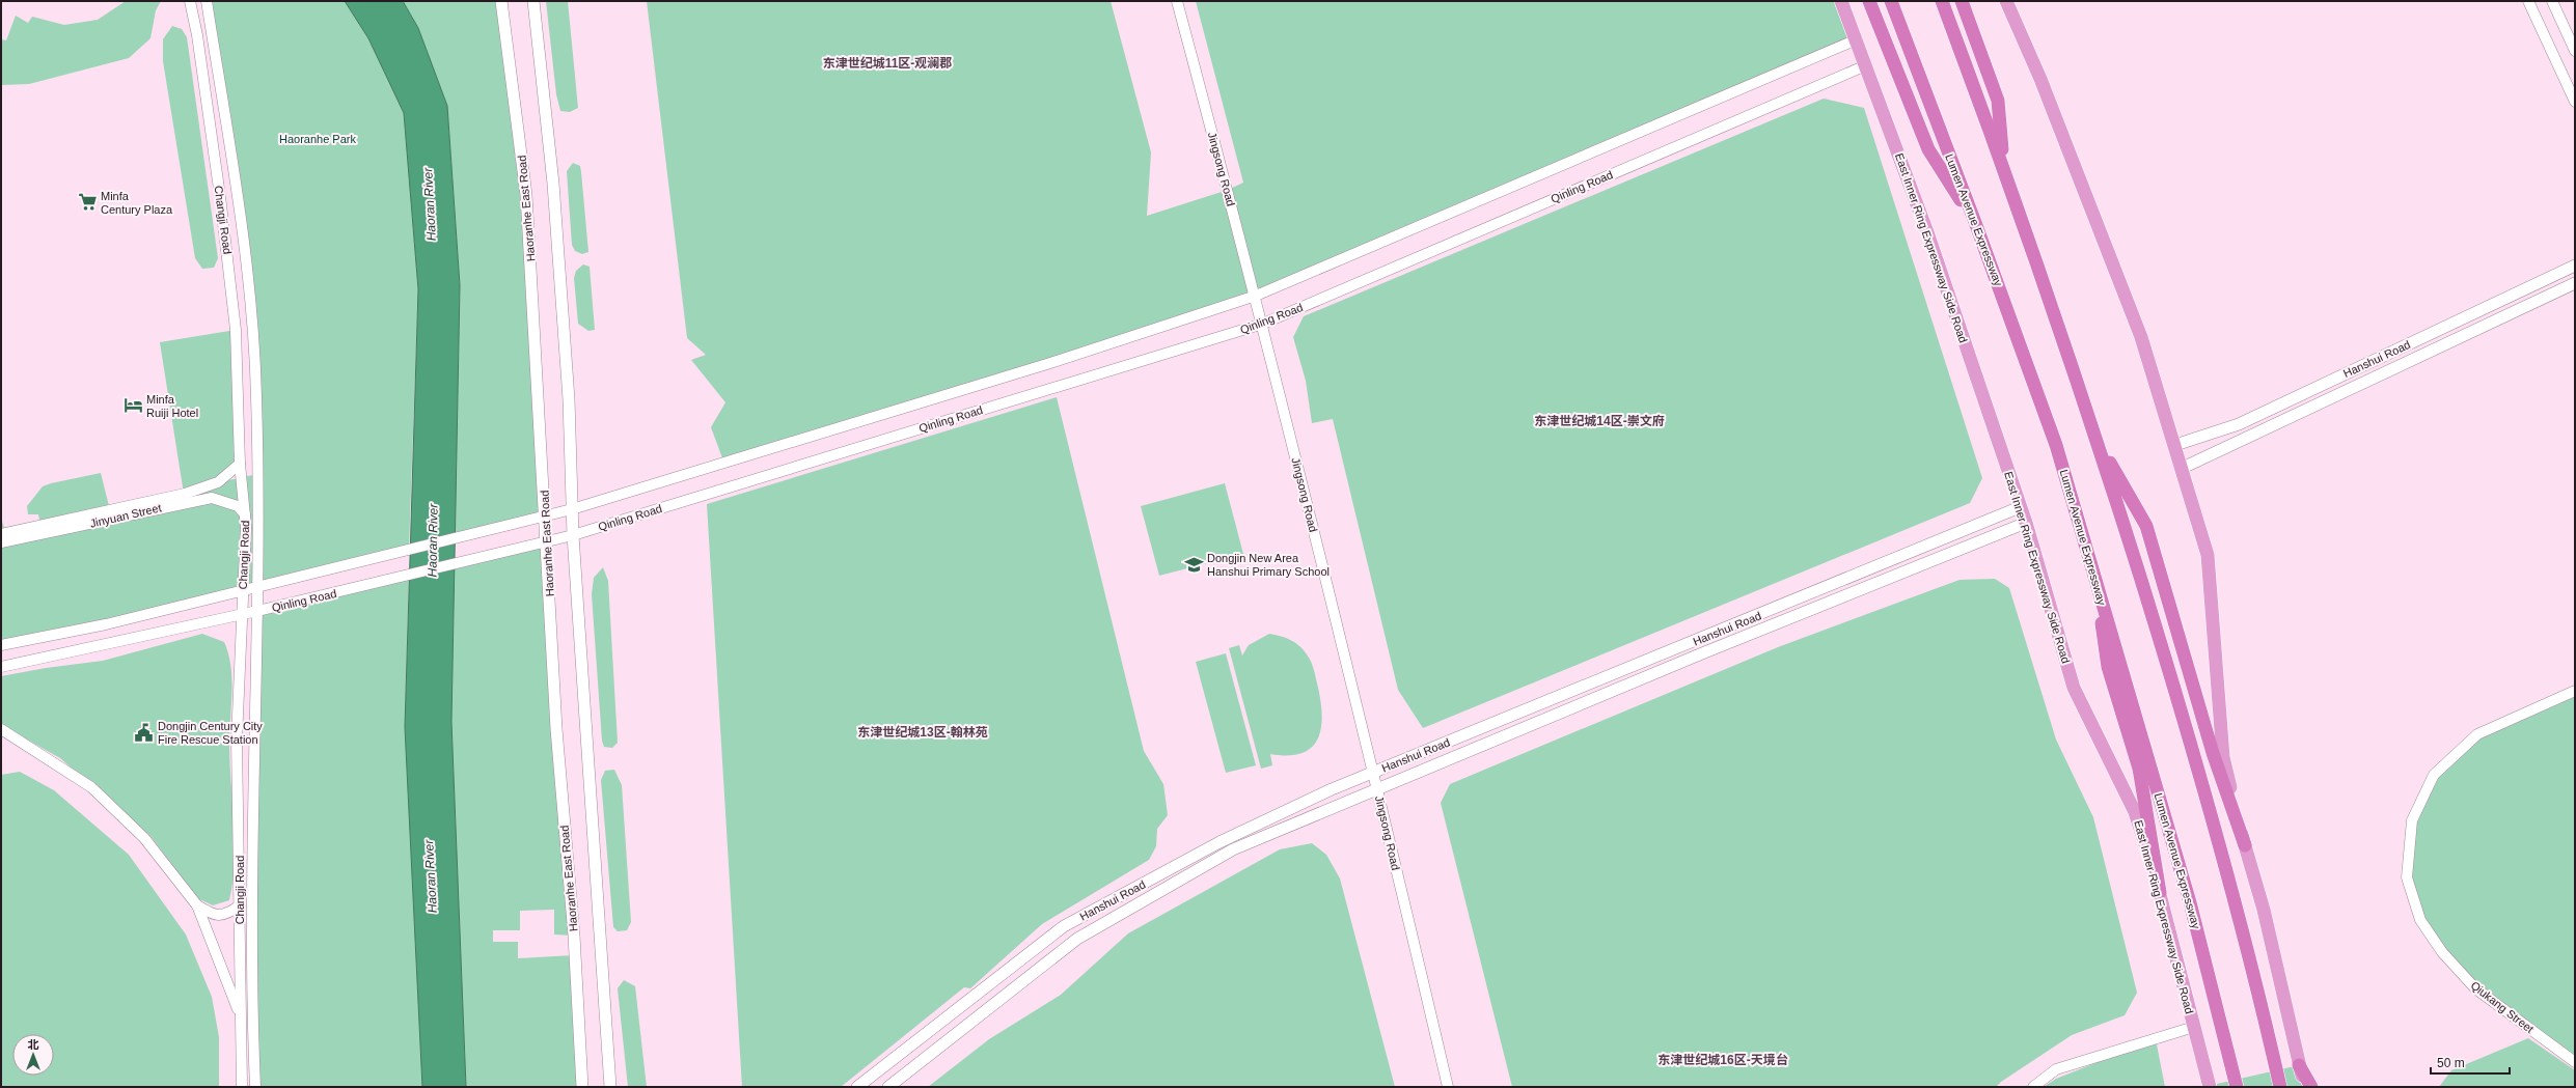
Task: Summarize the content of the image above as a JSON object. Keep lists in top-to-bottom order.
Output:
{
  "streets": {
    "highway": ["Lumen Avenue Expressway"],
    "main road": ["Haoranhe East Road", "East Inner Ring Expressway Side Road", "Hanshui Road"],
    "street": [
      "Jingsong Road",
      "Qinling Road",
      "Changji Road",
      "Jinyuan Street",
      "Qiukang Street"
    ]
  },
  "crossings": [
    ["Jingsong Road", "Qinling Road"],
    ["Jingsong Road", "Hanshui Road"],
    ["Qinling Road", "Haoranhe East Road"],
    ["Qinling Road", "Changji Road"],
    ["Qinling Road", "East Inner Ring Expressway Side Road"],
    ["Changji Road", "Jinyuan Street"],
    ["East Inner Ring Expressway Side Road", "Hanshui Road"]
  ],
  "districts": [
    "东津世纪城11区-观澜郡",
    "东津世纪城14区-崇文府",
    "东津世纪城13区-翰林苑",
    "东津世纪城16区-天境台"
  ],
  "water": ["Haoran River"],
  "parks": ["Haoranhe Park"],
  "places": {
    "supermarket": ["Minfa Century Plaza"],
    "hotel": ["Minfa Ruiji Hotel"],
    "school or university": ["Dongjin New Area Hanshui Primary School"],
    "public building": ["Dongjin Century City Fire Rescue Station"]
  },
  "scale_bar": "50 m",
  "north": "top"
}
